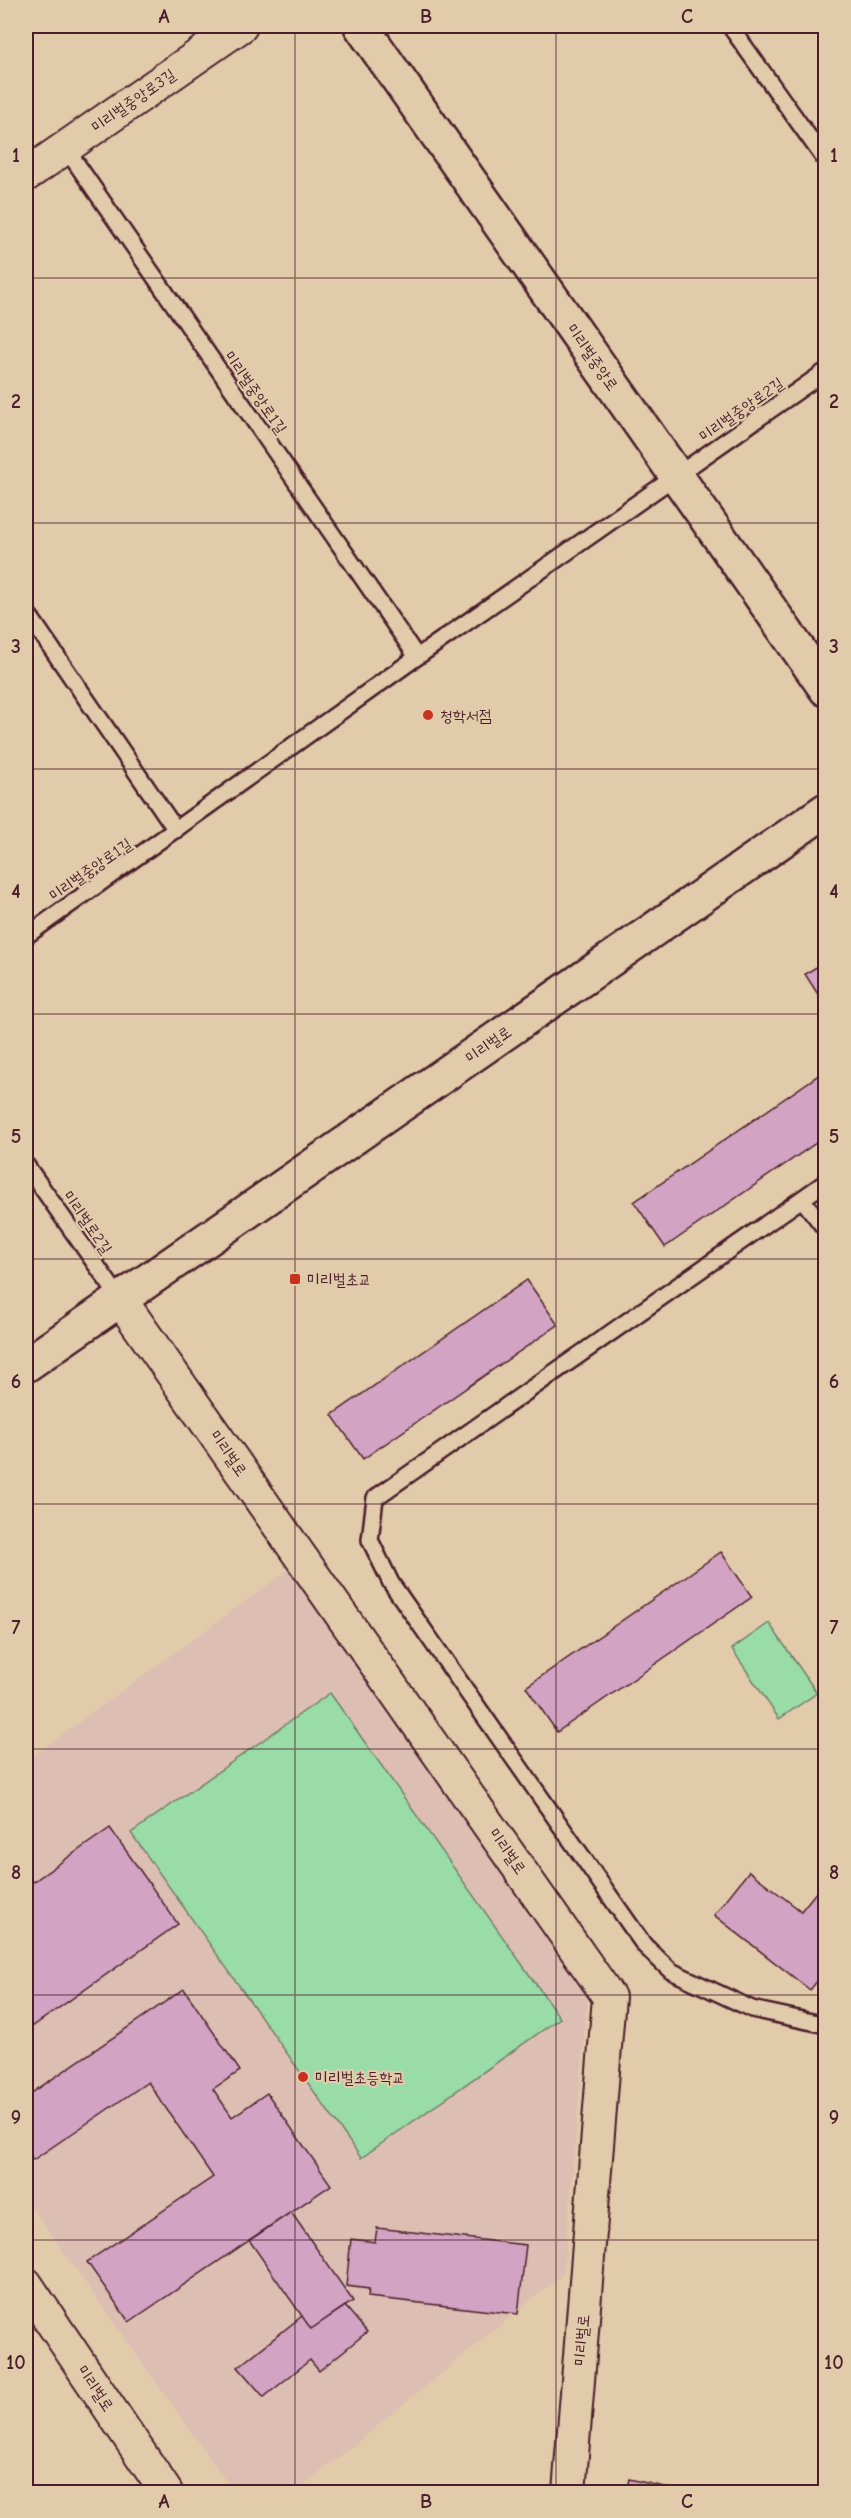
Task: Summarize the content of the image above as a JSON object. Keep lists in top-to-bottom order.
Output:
{
  "streets": {
    "street": ["미리벌중앙로3길", "미리벌중앙로", "미리벌로"],
    "lane": ["미리벌중앙로1길", "미리벌중앙로2길", "미리벌로2길"]
  },
  "crossings": [
    ["미리벌중앙로3길", "미리벌중앙로1길"],
    ["미리벌중앙로", "미리벌중앙로1길"],
    ["미리벌중앙로", "미리벌중앙로2길"],
    ["미리벌중앙로1길", "미리벌중앙로2길"],
    ["미리벌로", "미리벌로2길"]
  ],
  "places": {
    "other": ["청학서점", "미리벌초등학교"],
    "transit": ["미리벌초교"]
  },
  "grid": {
    "columns": ["A", "B", "C"],
    "rows": [
      "1",
      "2",
      "3",
      "4",
      "5",
      "6",
      "7",
      "8",
      "9",
      "10"
    ]
  }
}
